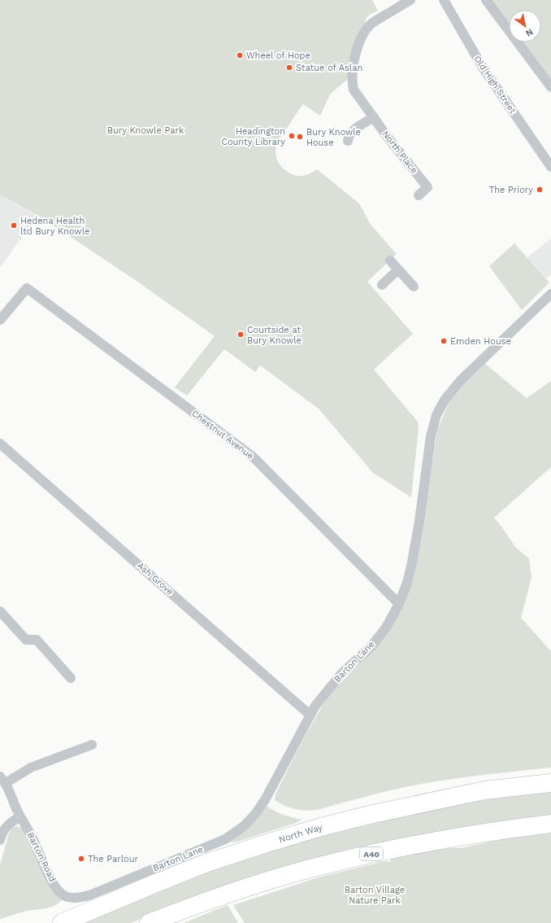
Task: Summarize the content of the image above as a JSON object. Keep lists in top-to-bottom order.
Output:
{
  "streets": {
    "highway": ["North Way", "A40"],
    "street": [
      "Old High Street",
      "North Place",
      "Chestnut Avenue",
      "Ash Grove",
      "Barton Lane",
      "Barton Road"
    ]
  },
  "crossings": [
    ["Chestnut Avenue", "Barton Lane"],
    ["Ash Grove", "Barton Lane"],
    ["Barton Lane", "Barton Road"]
  ],
  "parks": ["Bury Knowle Park", "Barton Village Nature Park"],
  "places": [
    "Wheel of Hope",
    "Statue of Aslan",
    "Headington County Library",
    "Bury Knowle House",
    "The Priory",
    "Hedena Health ltd Bury Knowle",
    "Courtside at Bury Knowle",
    "Emden House",
    "The Parlour"
  ],
  "north": "bottom right"
}
